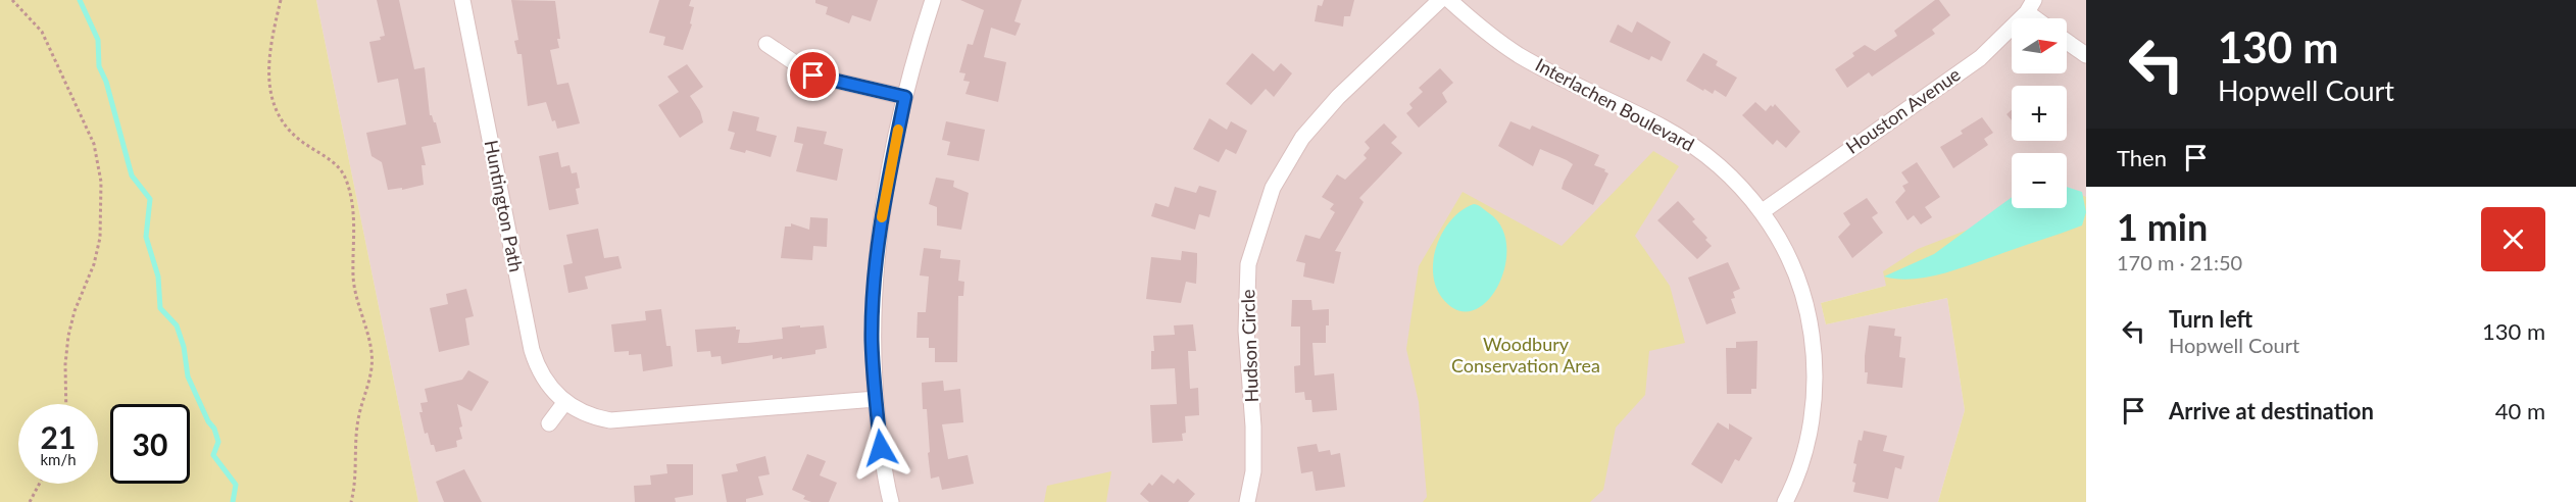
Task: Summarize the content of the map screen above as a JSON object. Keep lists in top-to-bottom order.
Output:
{
  "streets": {
    "street": [
      "Interlachen Boulevard",
      "Houston Avenue",
      "Huntington Path",
      "Hudson Circle"
    ]
  },
  "crossings": [
    ["Interlachen Boulevard", "Houston Avenue"]
  ],
  "parks": ["Woodbury Conservation Area"],
  "north": "right",
  "page": {
    "turn": ["130 m", "Hopwell Court"],
    "map_buttons": ["+", "−"],
    "then": "Then",
    "heading": ["1 min", "170 m · 21:50"],
    "list": [
      {
        "name": "Turn left",
        "note": "Hopwell Court",
        "value": "130 m"
      },
      {
        "name": "Arrive at destination",
        "value": "40 m"
      }
    ],
    "speed": "21 km/h",
    "limit": "30"
  }
}
